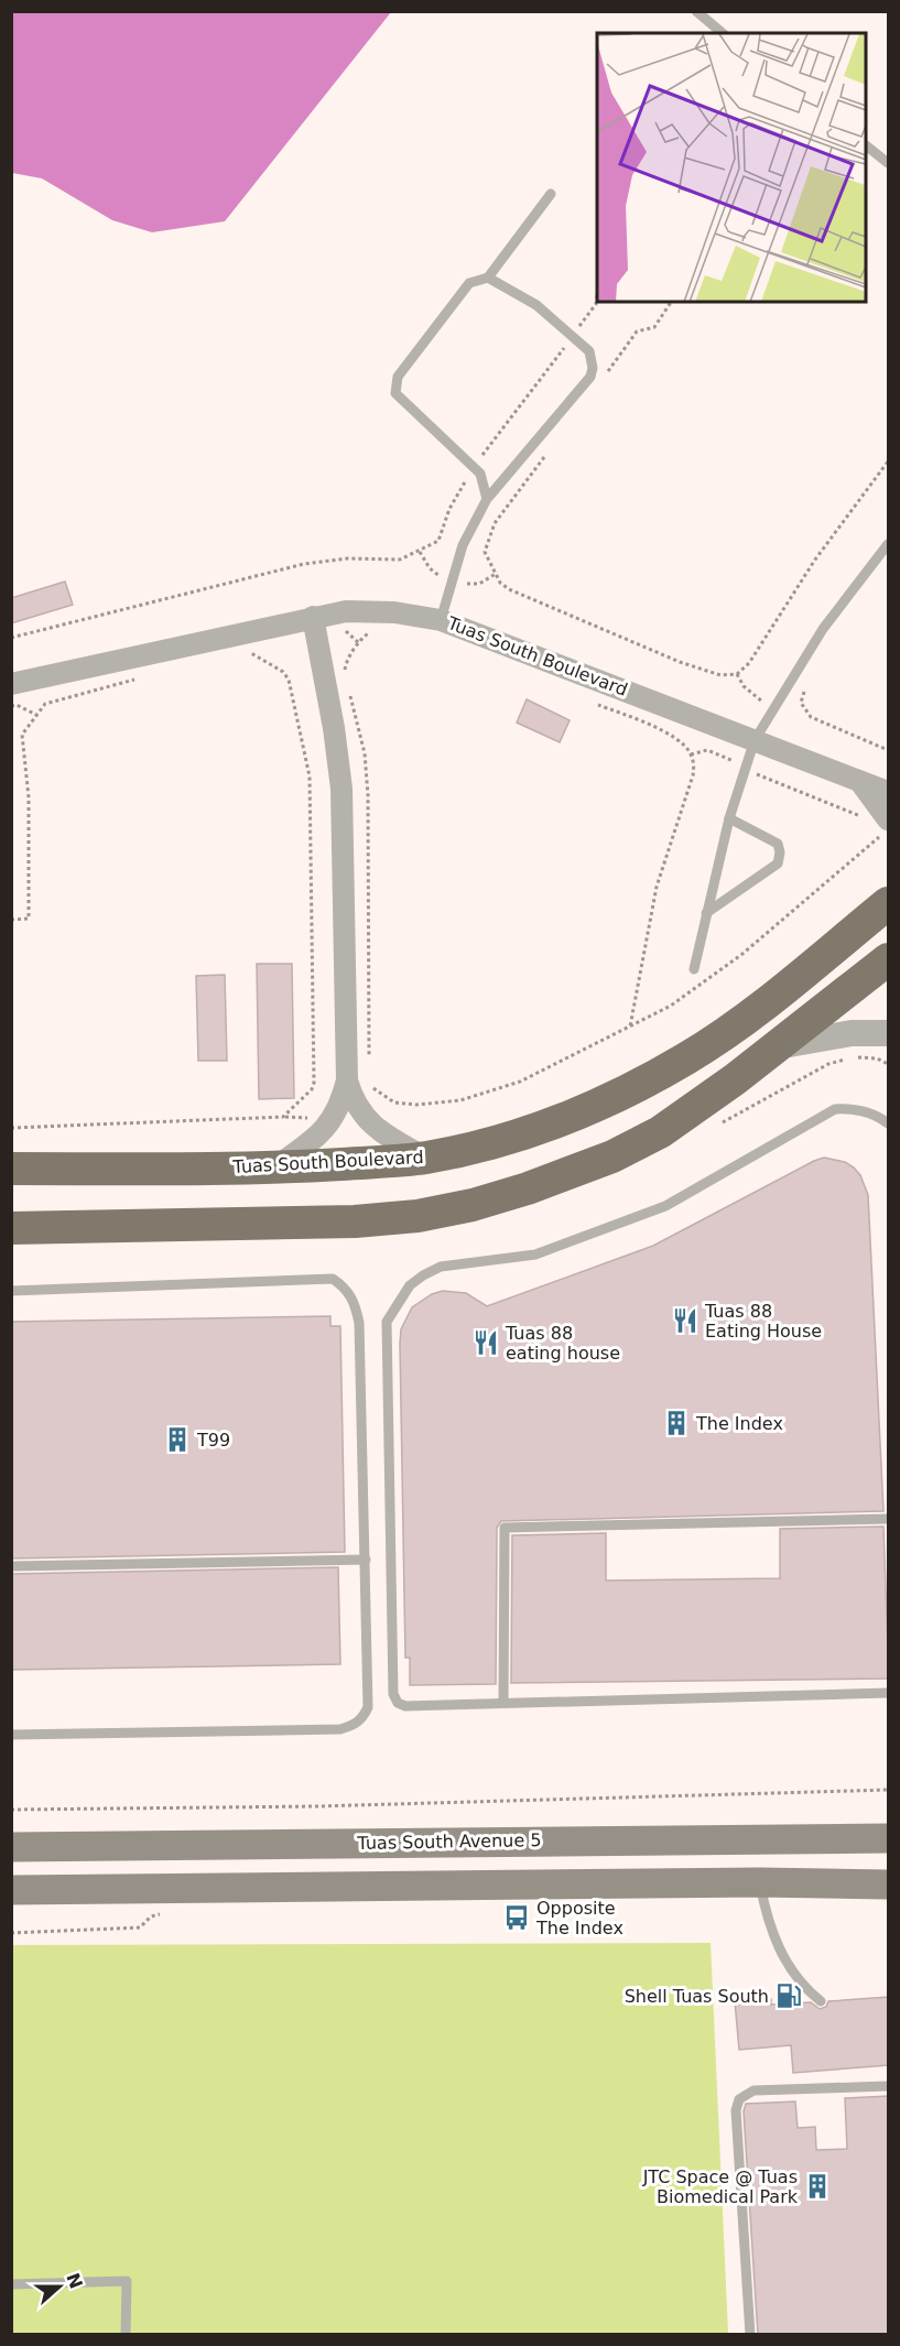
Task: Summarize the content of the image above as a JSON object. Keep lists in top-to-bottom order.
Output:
{
  "streets": {
    "main road": ["Tuas South Boulevard", "Tuas South Avenue 5"]
  },
  "places": {
    "restaurant": ["Tuas 88 Eating House", "Tuas 88 eating house"],
    "building": ["The Index", "T99", "JTC Space @ Tuas Biomedical Park"],
    "bus stop": ["Opposite The Index"],
    "fuel station": ["Shell Tuas South"]
  },
  "north": "right"
}
